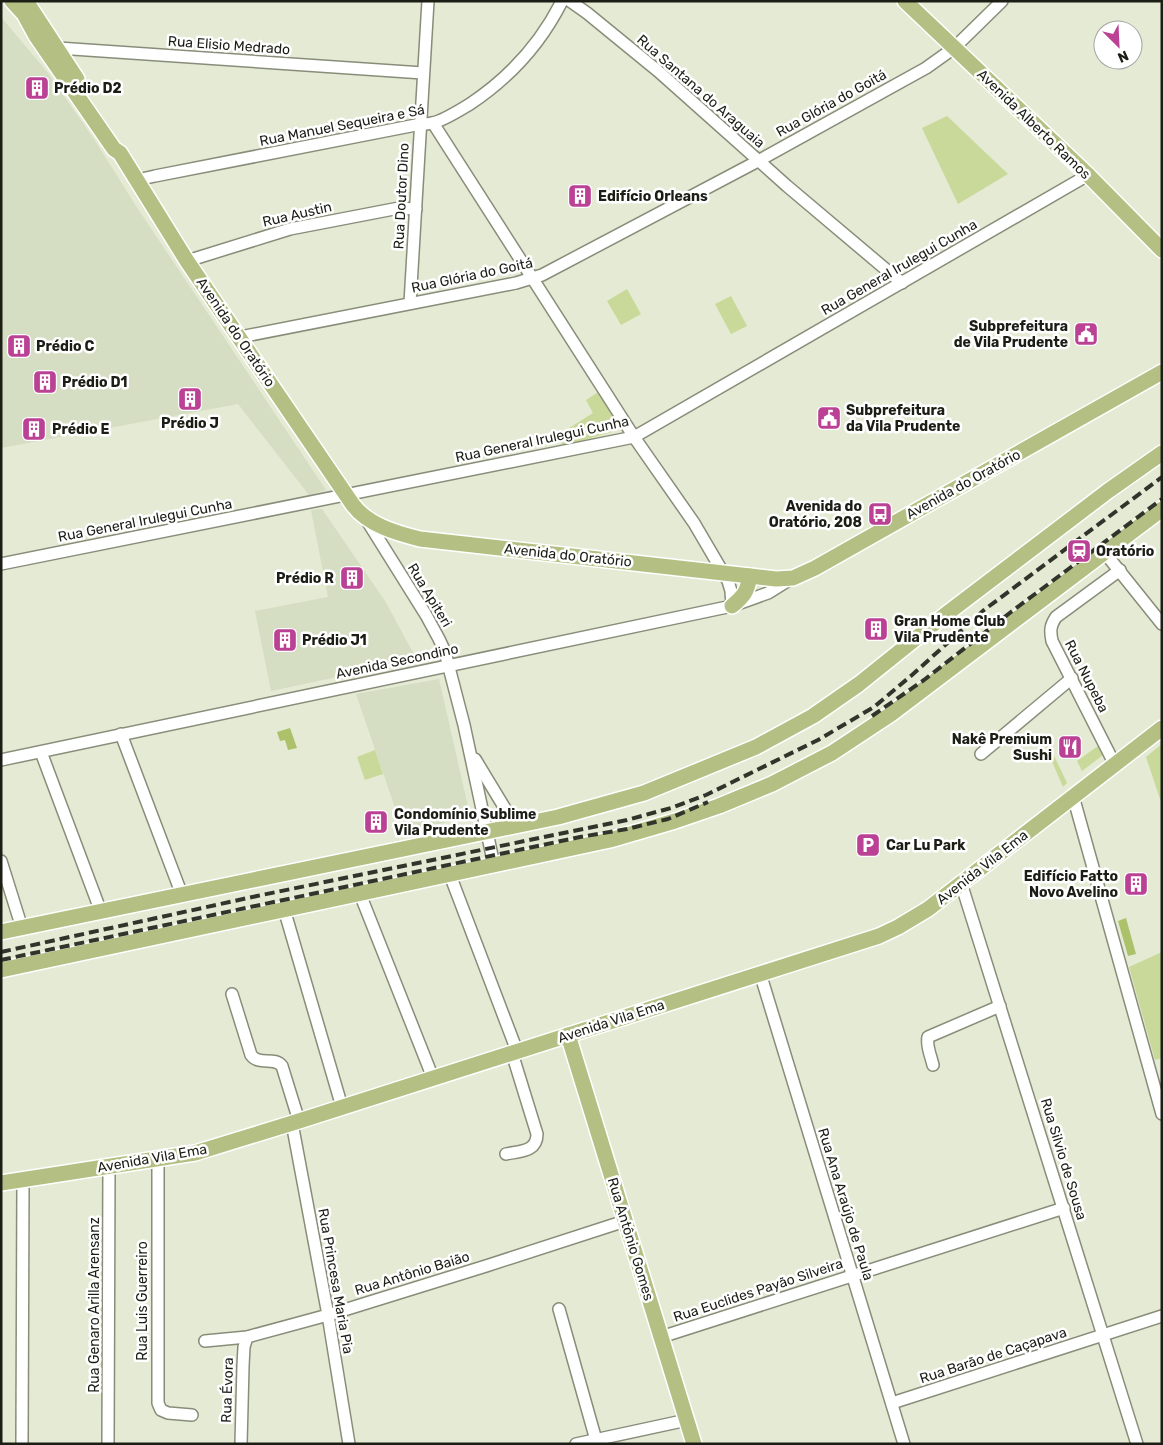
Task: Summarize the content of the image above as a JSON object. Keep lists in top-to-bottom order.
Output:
{
  "streets": {
    "main road": [
      "Avenida Alberto Ramos",
      "Avenida do Oratório",
      "Avenida Vila Ema",
      "Rua Antônio Gomes"
    ],
    "street": [
      "Rua Elisio Medrado",
      "Rua Santana do Araguaia",
      "Rua Glória do Goitá",
      "Rua Manuel Sequeira e Sá",
      "Rua Doutor Dino",
      "Rua Austin",
      "Rua General Irulegui Cunha",
      "Rua Apiteri",
      "Avenida Secondino",
      "Rua Nupeba",
      "Rua Silvio de Sousa",
      "Rua Ana Araújo de Paula",
      "Rua Antônio Baião",
      "Rua Princesa Maria Pia",
      "Rua Euclides Payão Silveira",
      "Rua Luis Guerreiro",
      "Rua Genaro Arilla Arensanz",
      "Rua Barão de Caçapava",
      "Rua Évora"
    ]
  },
  "crossings": [
    ["Rua Elisio Medrado", "Rua Doutor Dino"],
    ["Rua Elisio Medrado", "Avenida do Oratório"],
    ["Rua Santana do Araguaia", "Rua Glória do Goitá"],
    ["Rua Santana do Araguaia", "Rua General Irulegui Cunha"],
    ["Rua Glória do Goitá", "Avenida Alberto Ramos"],
    ["Rua Glória do Goitá", "Rua Doutor Dino"],
    ["Rua Glória do Goitá", "Avenida do Oratório"],
    ["Avenida Alberto Ramos", "Rua General Irulegui Cunha"],
    ["Rua Manuel Sequeira e Sá", "Rua Doutor Dino"],
    ["Rua Manuel Sequeira e Sá", "Avenida do Oratório"],
    ["Rua Doutor Dino", "Rua Austin"],
    ["Rua Austin", "Avenida do Oratório"],
    ["Rua General Irulegui Cunha", "Avenida do Oratório"],
    ["Avenida do Oratório", "Rua Apiteri"],
    ["Avenida do Oratório", "Avenida Secondino"],
    ["Rua Apiteri", "Avenida Secondino"],
    ["Rua Nupeba", "Avenida Vila Ema"],
    ["Avenida Vila Ema", "Rua Silvio de Sousa"],
    ["Avenida Vila Ema", "Rua Ana Araújo de Paula"],
    ["Avenida Vila Ema", "Rua Antônio Gomes"],
    ["Avenida Vila Ema", "Rua Princesa Maria Pia"],
    ["Avenida Vila Ema", "Rua Luis Guerreiro"],
    ["Avenida Vila Ema", "Rua Genaro Arilla Arensanz"],
    ["Rua Silvio de Sousa", "Rua Euclides Payão Silveira"],
    ["Rua Silvio de Sousa", "Rua Barão de Caçapava"],
    ["Rua Ana Araújo de Paula", "Rua Euclides Payão Silveira"],
    ["Rua Ana Araújo de Paula", "Rua Barão de Caçapava"],
    ["Rua Antônio Gomes", "Rua Antônio Baião"],
    ["Rua Antônio Gomes", "Rua Euclides Payão Silveira"],
    ["Rua Antônio Baião", "Rua Princesa Maria Pia"],
    ["Rua Antônio Baião", "Rua Évora"]
  ],
  "places": {
    "building": [
      "Prédio D2",
      "Edifício Orleans",
      "Prédio C",
      "Prédio D1",
      "Prédio J",
      "Prédio E",
      "Prédio R",
      "Gran Home Club Vila Prudente",
      "Prédio J1",
      "Condomínio Sublime Vila Prudente",
      "Edifício Fatto Novo Avelino"
    ],
    "public building": ["Subprefeitura de Vila Prudente", "Subprefeitura da Vila Prudente"],
    "bus stop": ["Avenida do Oratório, 208"],
    "station": ["Oratório"],
    "restaurant": ["Nakê Premium Sushi"],
    "parking": ["Car Lu Park"]
  },
  "north": "bottom right"
}
